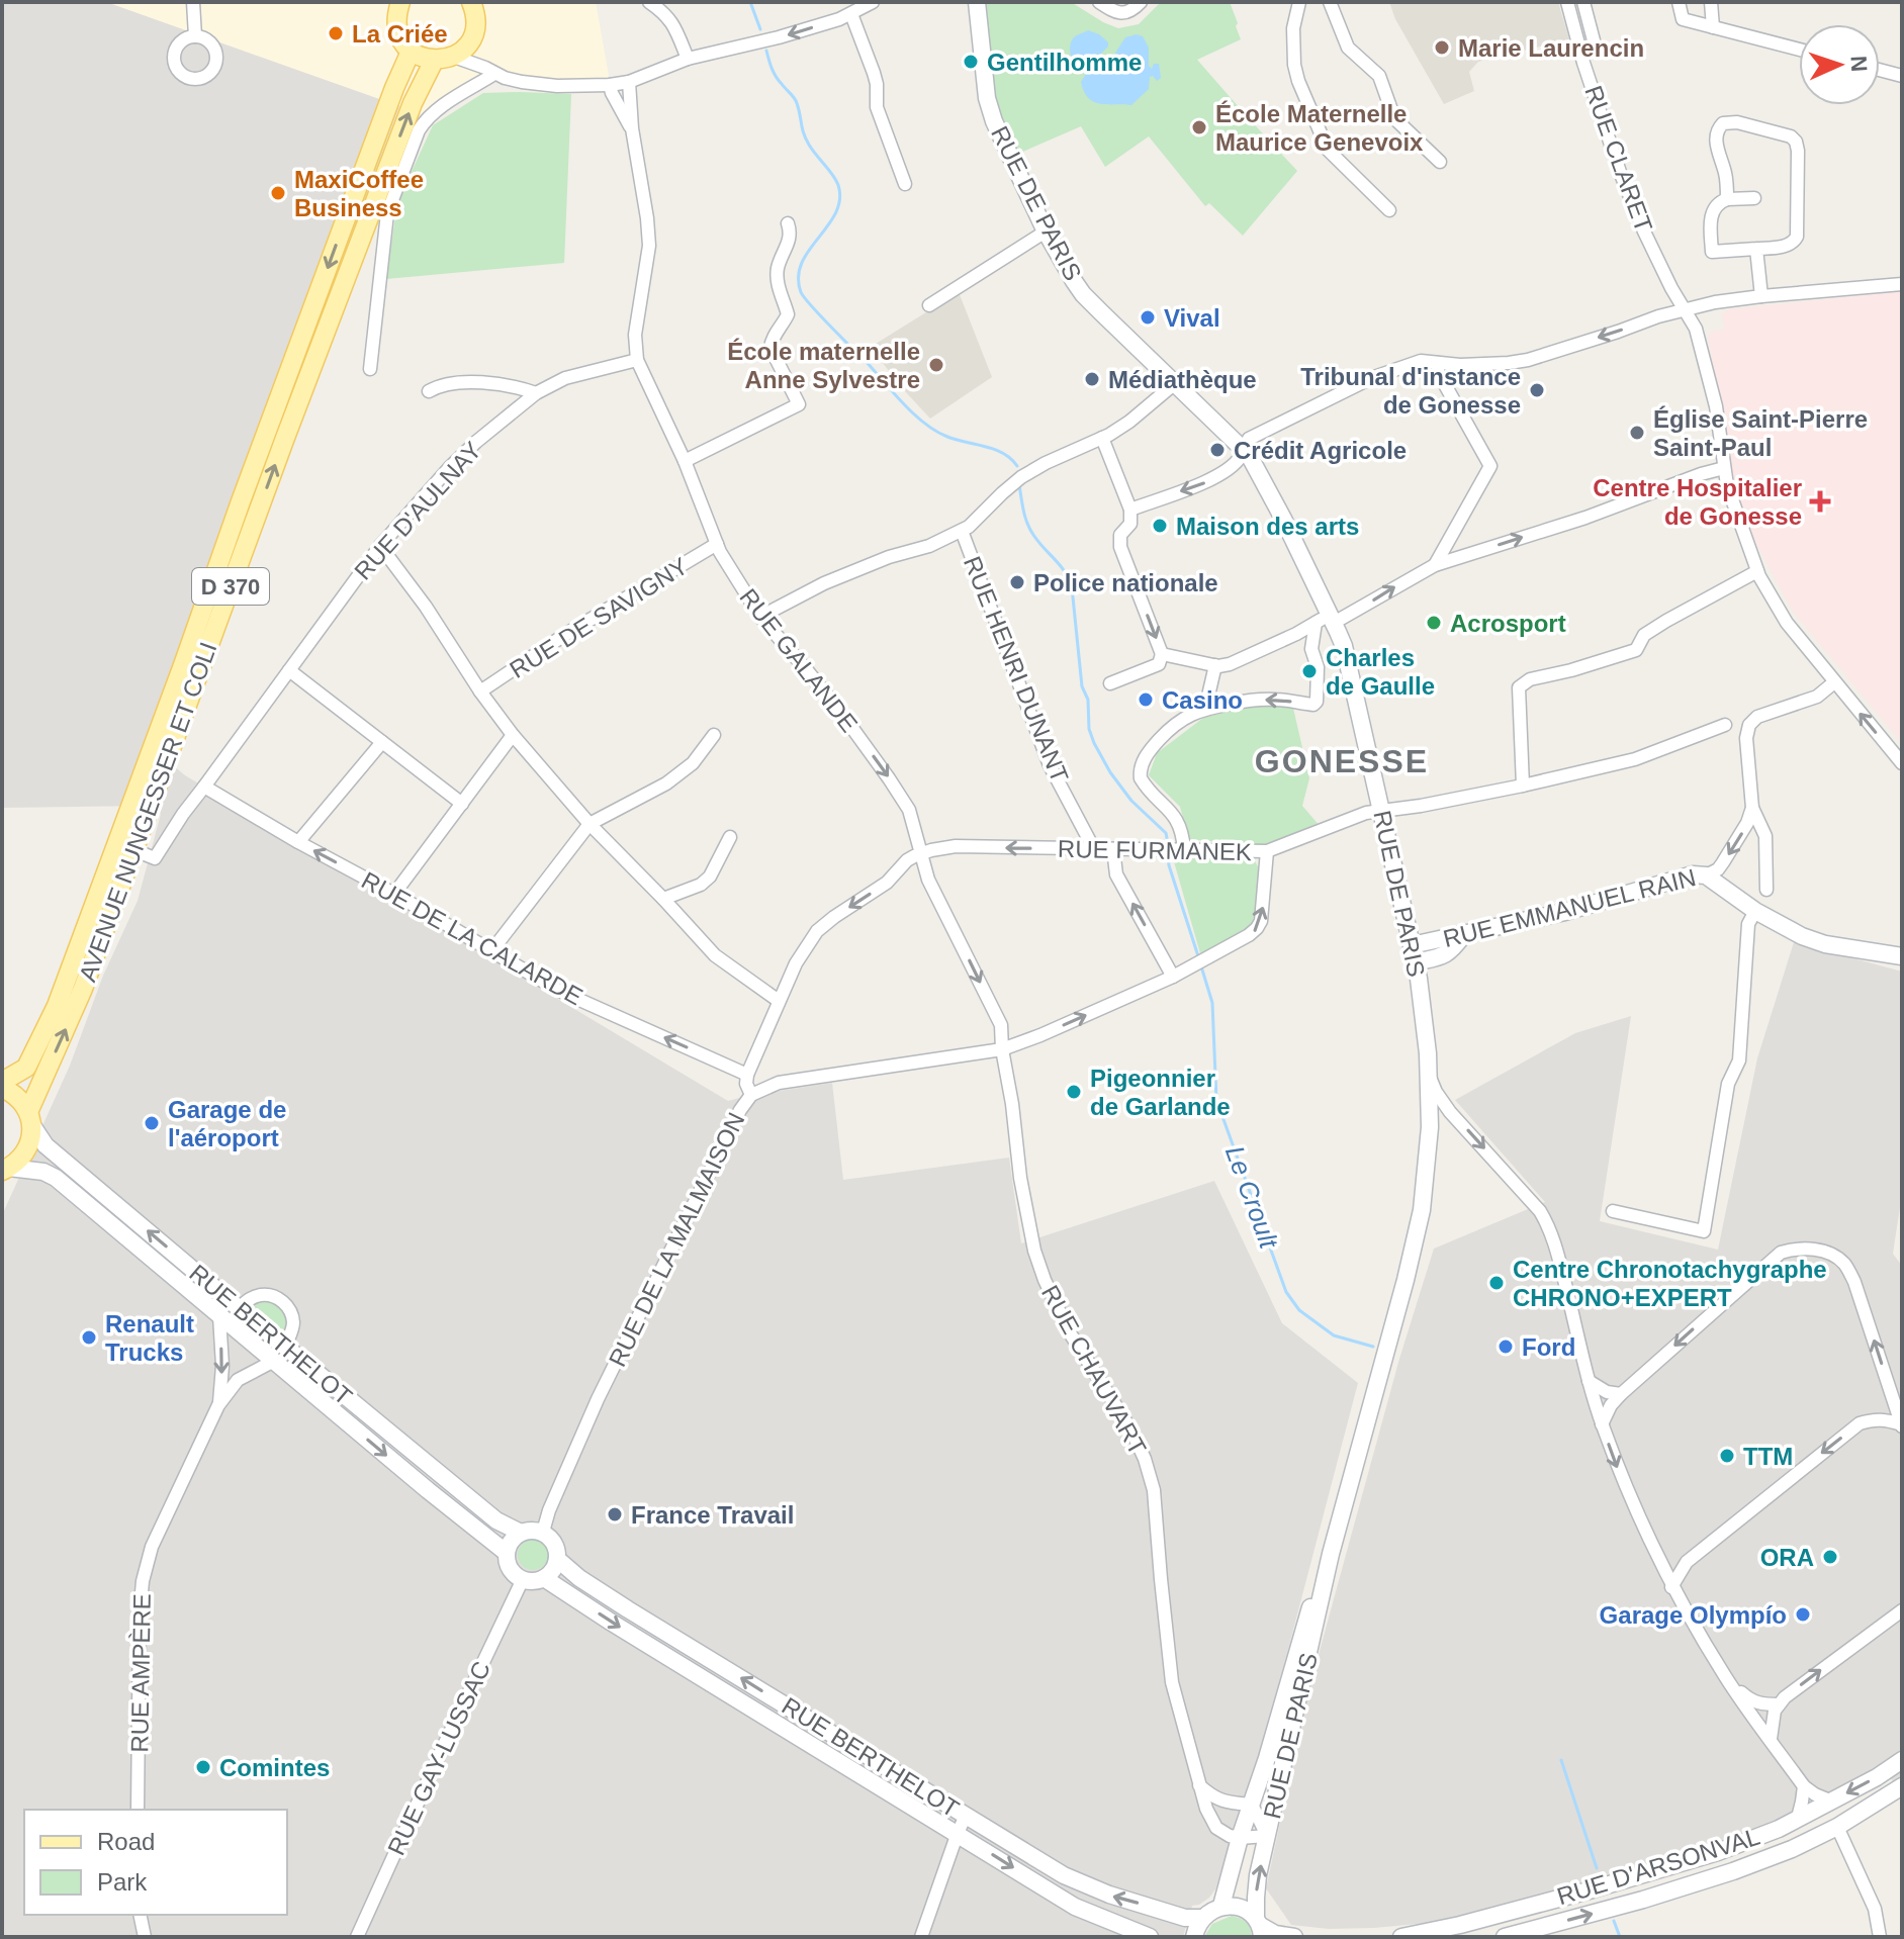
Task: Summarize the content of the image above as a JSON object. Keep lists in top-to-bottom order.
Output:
{
  "streets": {
    "main road": [
      "RUE DE PARIS",
      "D 370",
      "AVENUE NUNGESSER ET COLI",
      "RUE EMMANUEL RAIN",
      "RUE BERTHELOT",
      "RUE D'ARSONVAL"
    ],
    "street": [
      "RUE CLARET",
      "RUE D'AULNAY",
      "RUE DE SAVIGNY",
      "RUE GALANDE",
      "RUE HENRI DUNANT",
      "RUE FURMANEK",
      "RUE DE LA CALARDE",
      "RUE DE LA MALMAISON",
      "RUE CHAUVART",
      "RUE AMPÈRE",
      "RUE GAY-LUSSAC"
    ]
  },
  "crossings": [
    ["RUE DE PARIS", "RUE FURMANEK"],
    ["RUE DE PARIS", "RUE EMMANUEL RAIN"],
    ["RUE DE PARIS", "RUE CHAUVART"],
    ["RUE D'AULNAY", "RUE GALANDE"],
    ["RUE D'AULNAY", "AVENUE NUNGESSER ET COLI"],
    ["RUE D'AULNAY", "RUE DE LA CALARDE"],
    ["RUE DE SAVIGNY", "RUE GALANDE"],
    ["RUE GALANDE", "RUE FURMANEK"],
    ["RUE GALANDE", "RUE CHAUVART"],
    ["RUE HENRI DUNANT", "RUE FURMANEK"],
    ["AVENUE NUNGESSER ET COLI", "RUE BERTHELOT"],
    ["RUE FURMANEK", "RUE DE LA MALMAISON"],
    ["RUE DE LA MALMAISON", "RUE BERTHELOT"],
    ["RUE DE LA MALMAISON", "RUE CHAUVART"],
    ["RUE DE LA MALMAISON", "RUE GAY-LUSSAC"],
    ["RUE BERTHELOT", "RUE AMPÈRE"],
    ["RUE BERTHELOT", "RUE GAY-LUSSAC"]
  ],
  "one_way": ["RUE GALANDE", "RUE DE LA CALARDE"],
  "districts": ["GONESSE"],
  "water": ["Le Croult"],
  "places": {
    "other": [
      "La Criée",
      "Marie Laurencin",
      "Gentilhomme",
      "École Maternelle Maurice Genevoix",
      "MaxiCoffee Business",
      "Vival",
      "École maternelle Anne Sylvestre",
      "Médiathèque",
      "Tribunal d'instance de Gonesse",
      "Église Saint-Pierre Saint-Paul",
      "Crédit Agricole",
      "Maison des arts",
      "Police nationale",
      "Acrosport",
      "Charles de Gaulle",
      "Casino",
      "Pigeonnier de Garlande",
      "Garage de l'aéroport",
      "Centre Chronotachygraphe CHRONO+EXPERT",
      "Renault Trucks",
      "Ford",
      "TTM",
      "France Travail",
      "ORA",
      "Garage Olympío",
      "Comintes"
    ],
    "health": ["Centre Hospitalier de Gonesse"]
  },
  "legend": ["Road", "Park"],
  "north": "right"
}
